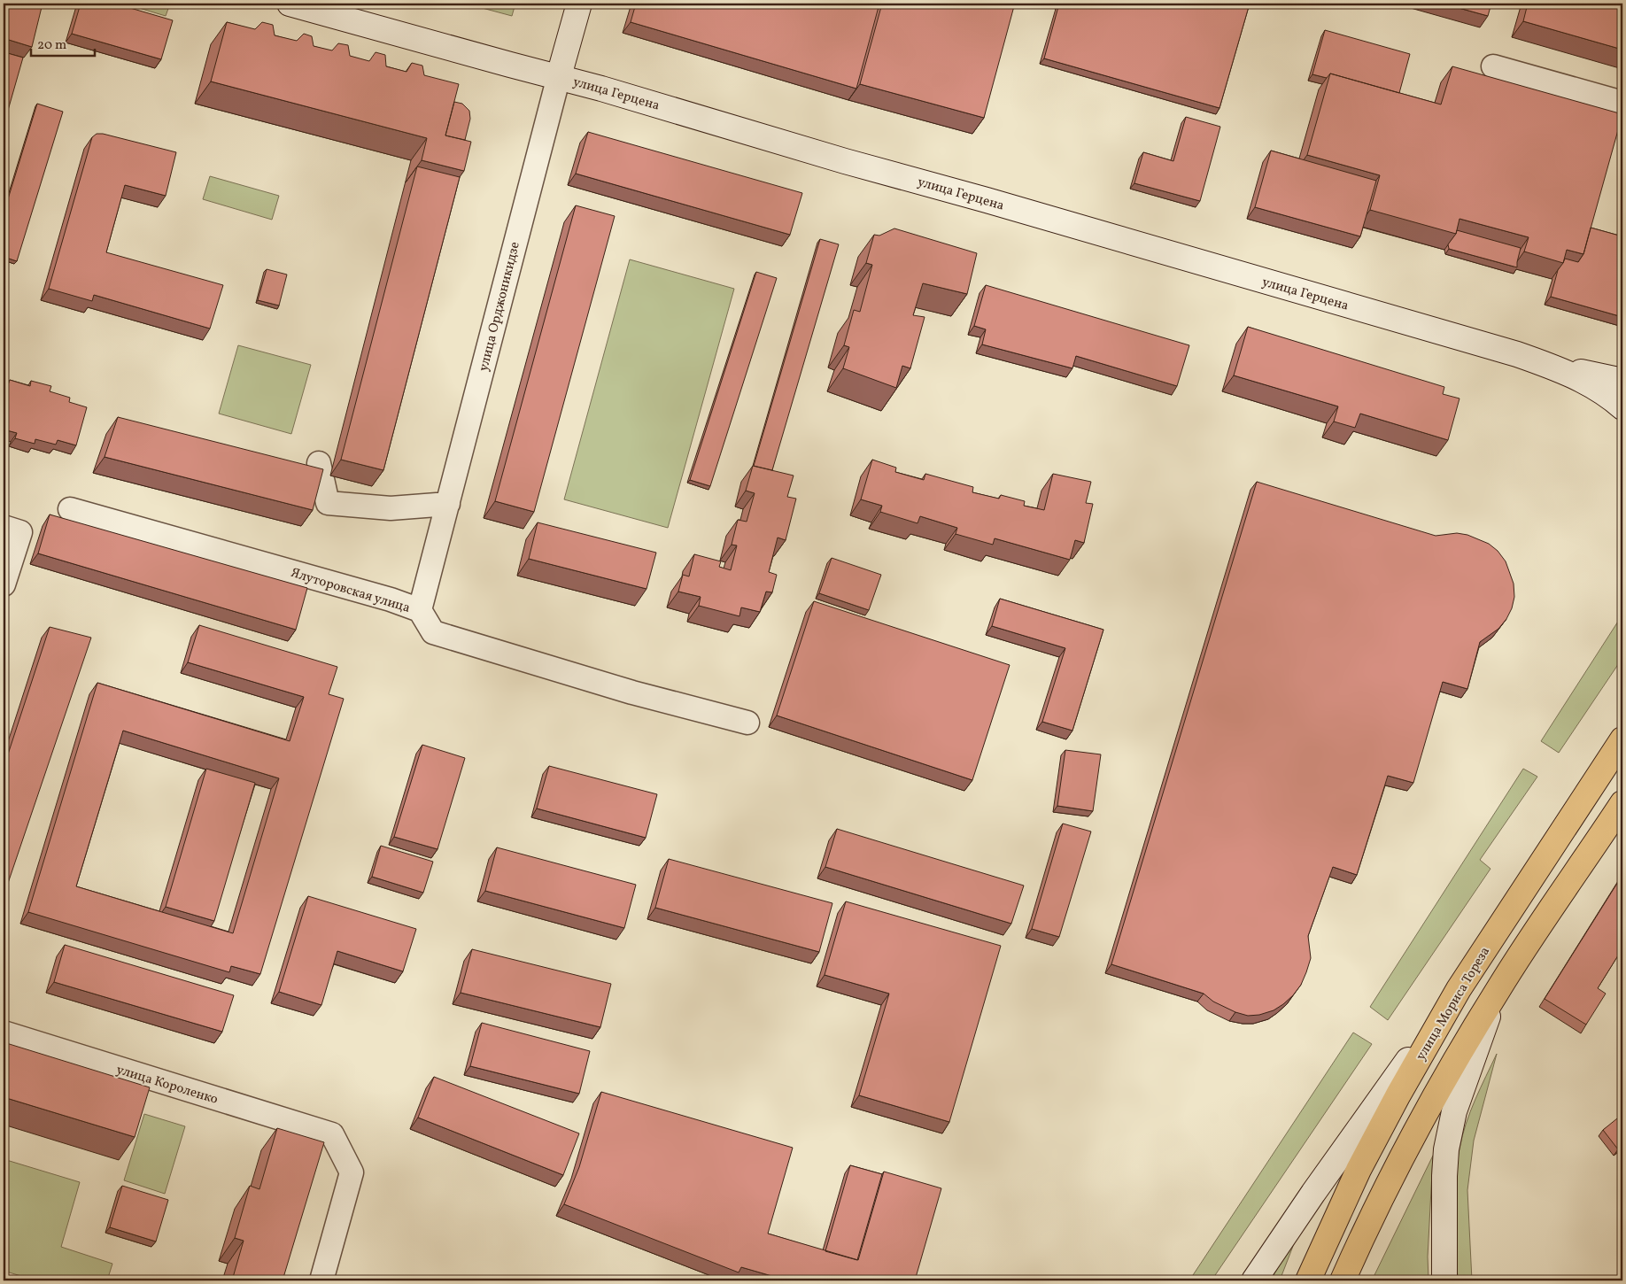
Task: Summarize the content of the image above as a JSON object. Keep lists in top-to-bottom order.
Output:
{
  "streets": {
    "main road": ["улица Мориса Тореза"],
    "street": [
      "улица Герцена",
      "улица Орджоникидзе",
      "Ялуторовская улица",
      "улица Короленко"
    ]
  },
  "crossings": [
    ["улица Герцена", "улица Орджоникидзе"],
    ["улица Орджоникидзе", "Ялуторовская улица"]
  ],
  "scale_bar": "20 m"
}
